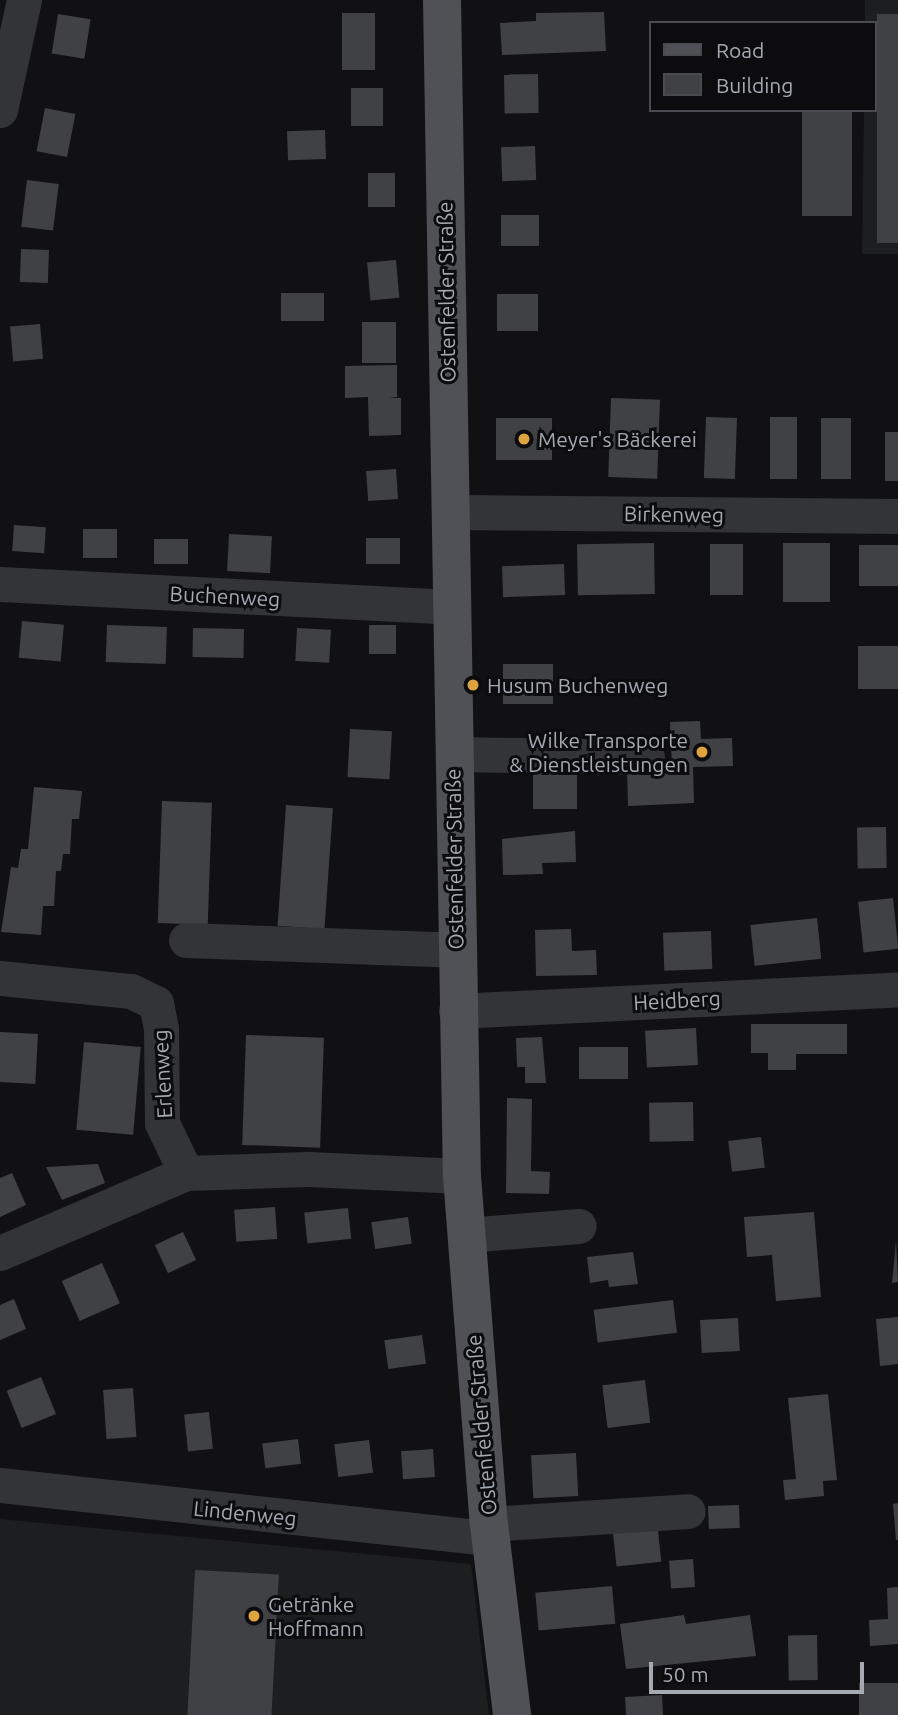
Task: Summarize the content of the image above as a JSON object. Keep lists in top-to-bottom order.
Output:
{
  "streets": {
    "main road": ["Ostenfelder Straße"],
    "street": [
      "Birkenweg",
      "Buchenweg",
      "Heidberg",
      "Erlenweg",
      "Lindenweg"
    ]
  },
  "crossings": [
    ["Ostenfelder Straße", "Birkenweg"],
    ["Ostenfelder Straße", "Buchenweg"],
    ["Ostenfelder Straße", "Heidberg"],
    ["Ostenfelder Straße", "Lindenweg"]
  ],
  "places": [
    "Meyer's Bäckerei",
    "Husum Buchenweg",
    "Wilke Transporte & Dienstleistungen",
    "Getränke Hoffmann"
  ],
  "legend": ["Road", "Building"],
  "scale_bar": "50 m"
}
